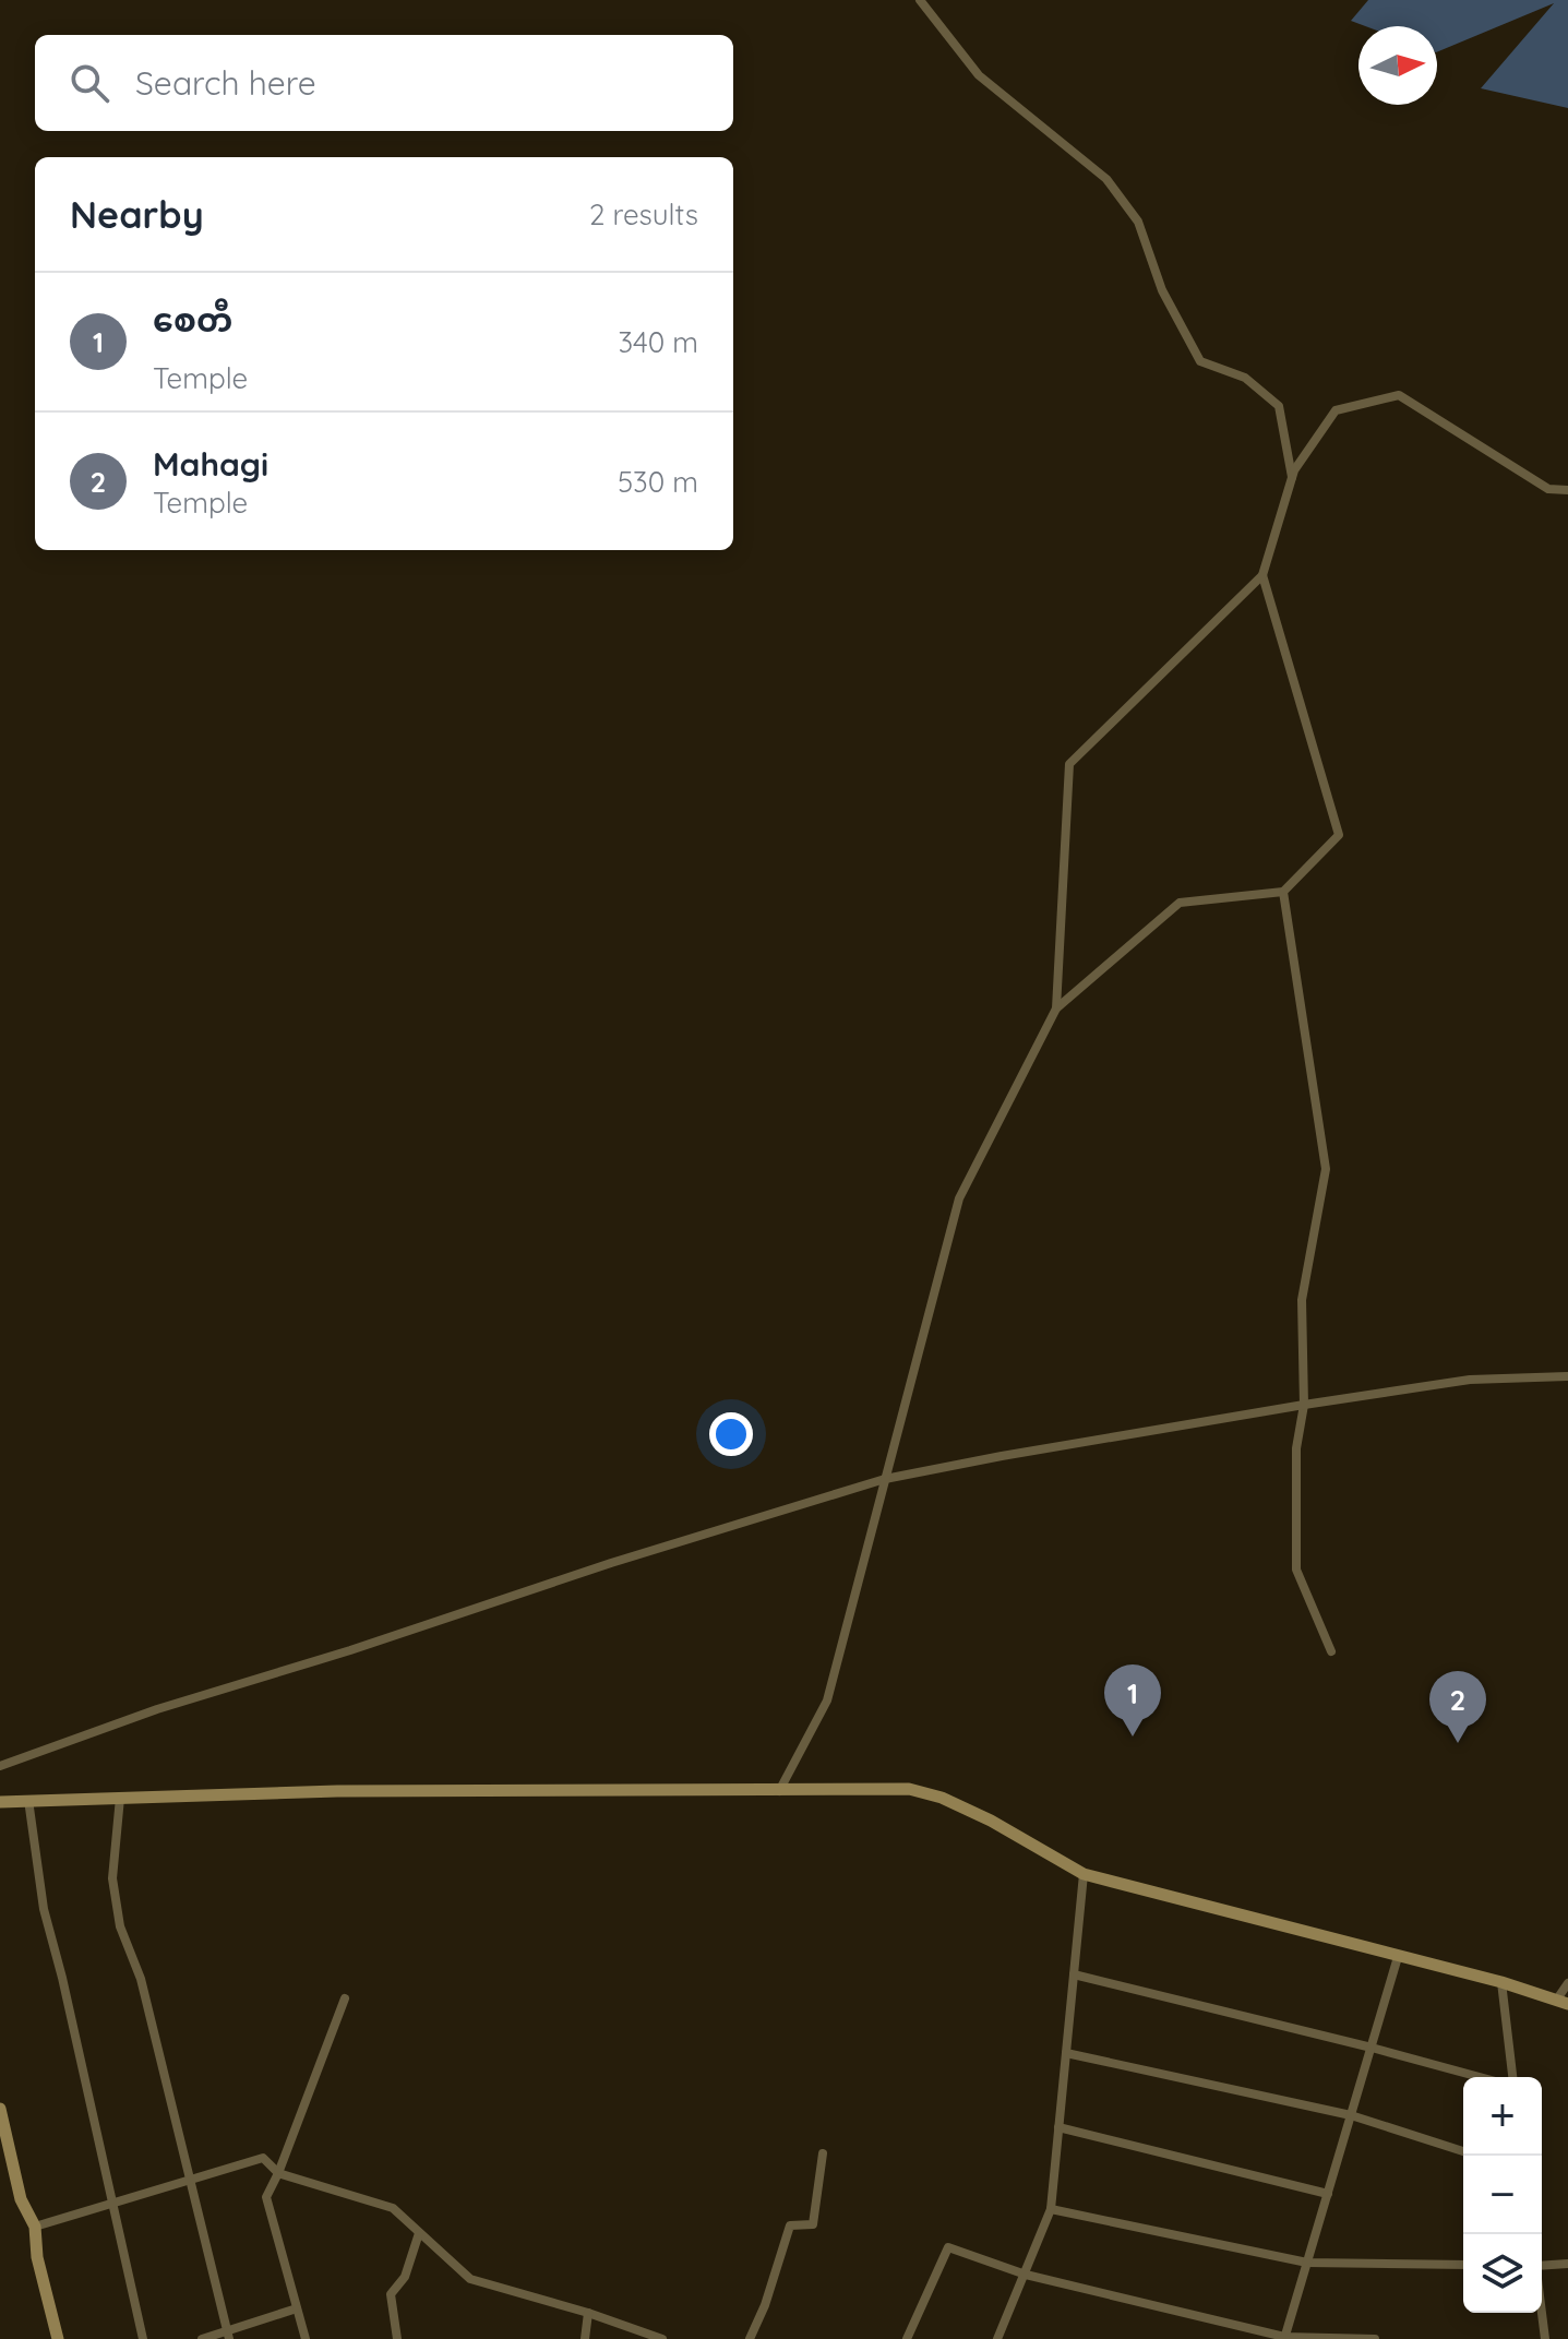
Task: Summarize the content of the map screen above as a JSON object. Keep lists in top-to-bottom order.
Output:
{
  "north": "right",
  "page": {
    "search": "Search here",
    "heading": ["Nearby", "2 results"],
    "list": [
      {
        "mark": "1",
        "name": "စေတီ",
        "note": "Temple",
        "value": "340 m"
      },
      {
        "mark": "2",
        "name": "Mahagi",
        "note": "Temple",
        "value": "530 m"
      }
    ],
    "pins": ["1", "2"],
    "map_buttons": ["+", "−"]
  }
}
